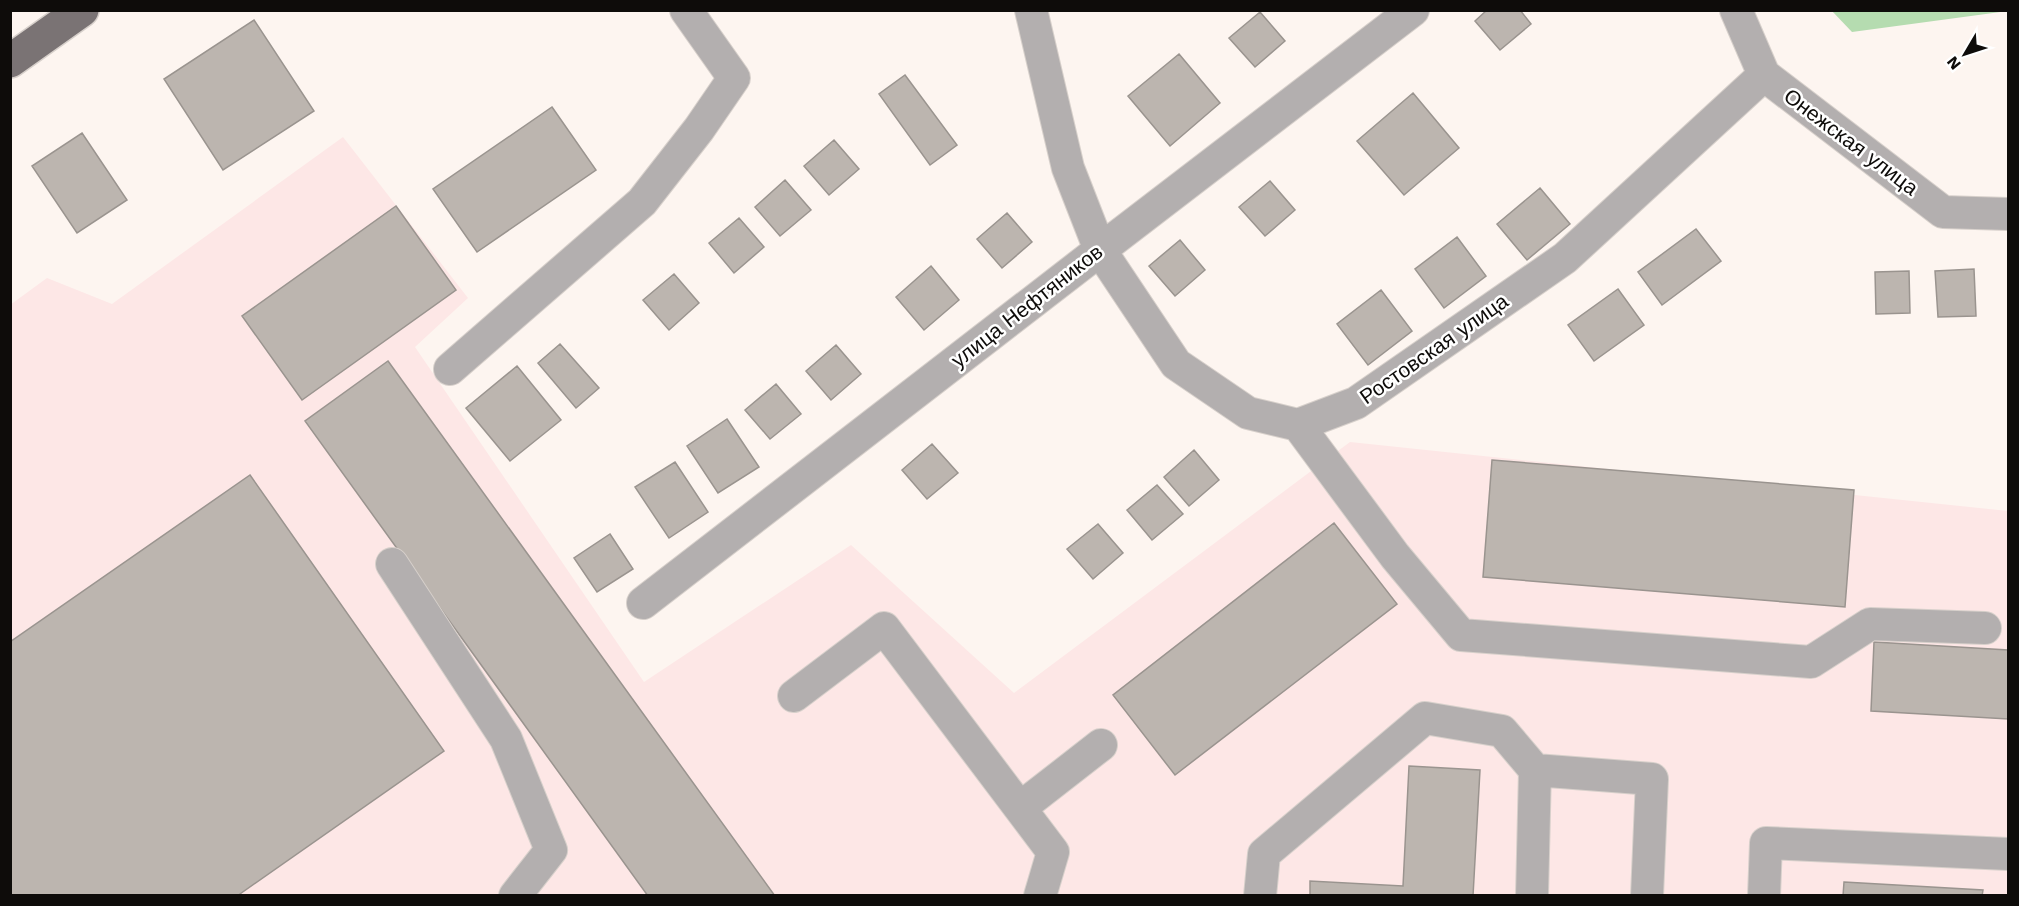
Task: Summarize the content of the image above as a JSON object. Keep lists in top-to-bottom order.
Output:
{
  "streets": {
    "street": ["Онежская улица", "улица Нефтяников", "Ростовская улица"]
  },
  "crossings": [
    ["Онежская улица", "Ростовская улица"]
  ],
  "north": "bottom left"
}
